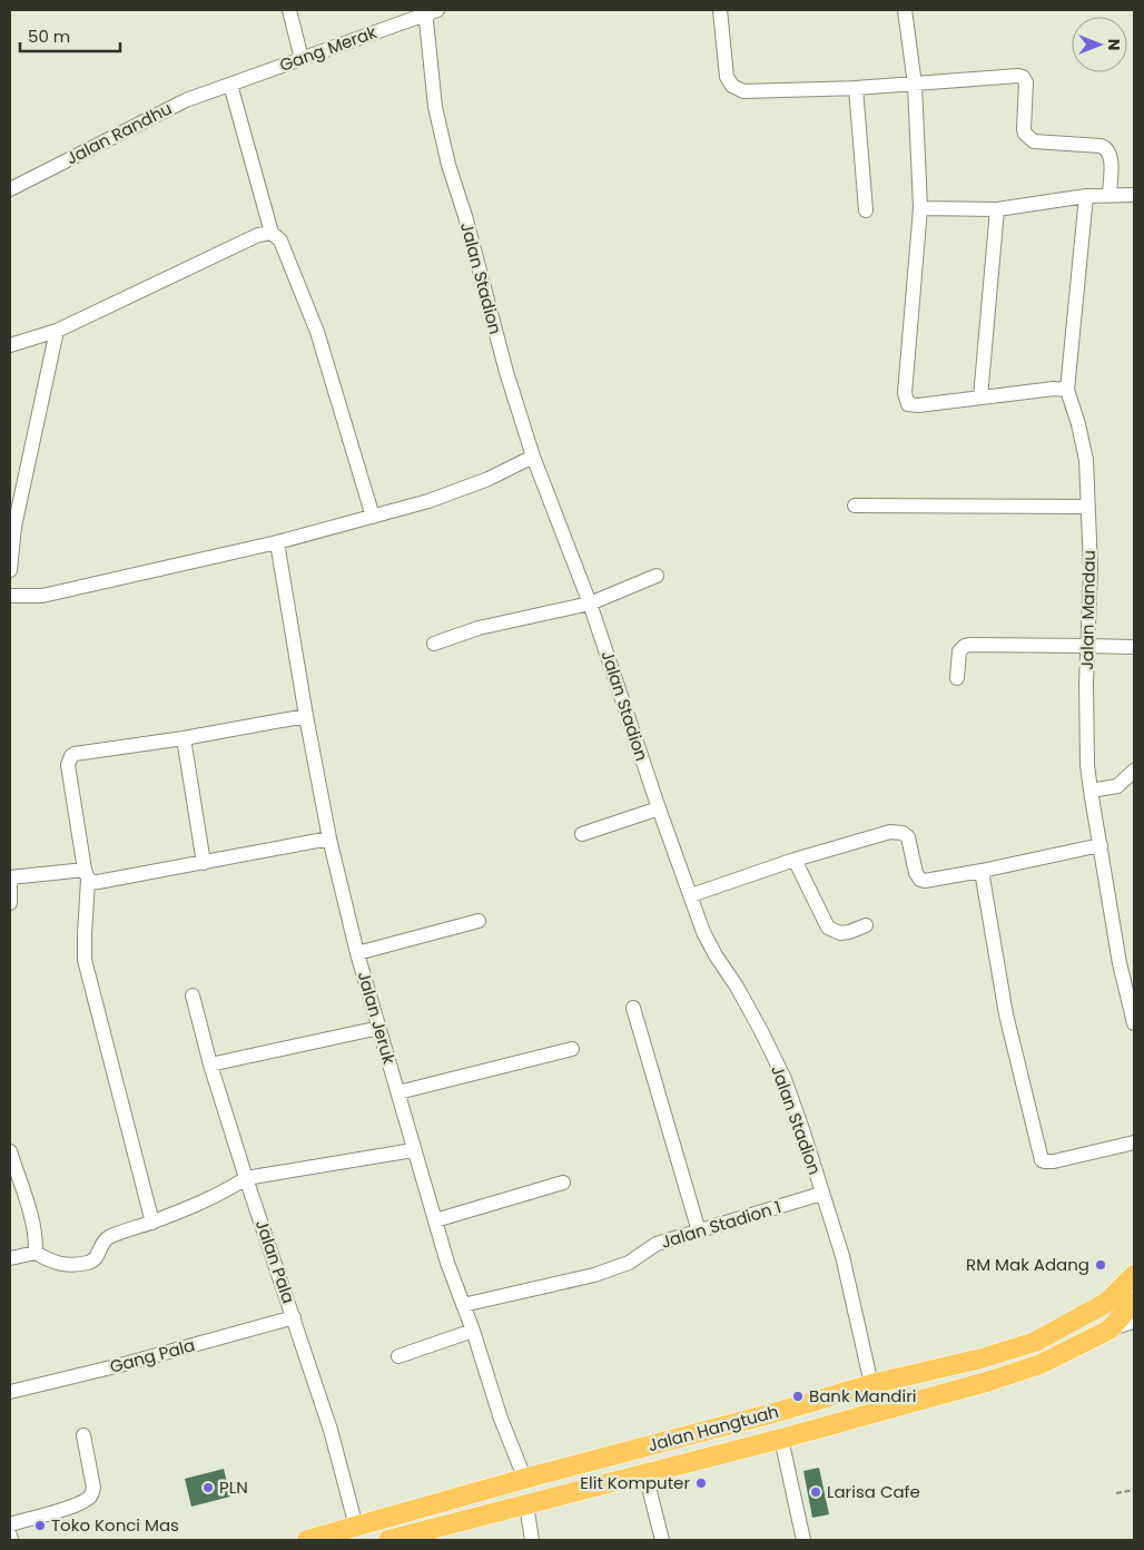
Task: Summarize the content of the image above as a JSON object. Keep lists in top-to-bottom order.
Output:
{
  "streets": {
    "highway": ["Jalan Hangtuah"],
    "street": [
      "Gang Merak",
      "Jalan Randhu",
      "Jalan Stadion",
      "Jalan Mandau",
      "Jalan Jeruk",
      "Jalan Stadion 1",
      "Jalan Pala",
      "Gang Pala"
    ]
  },
  "crossings": [
    ["Gang Merak", "Jalan Randhu"],
    ["Gang Merak", "Jalan Stadion"],
    ["Jalan Stadion", "Jalan Stadion 1"],
    ["Jalan Stadion", "Jalan Hangtuah"],
    ["Jalan Jeruk", "Jalan Stadion 1"],
    ["Jalan Jeruk", "Jalan Hangtuah"],
    ["Jalan Pala", "Gang Pala"],
    ["Jalan Pala", "Jalan Hangtuah"]
  ],
  "places": [
    "RM Mak Adang",
    "Bank Mandiri",
    "Elit Komputer",
    "PLN",
    "Larisa Cafe",
    "Toko Konci Mas"
  ],
  "scale_bar": "50 m",
  "north": "right"
}
